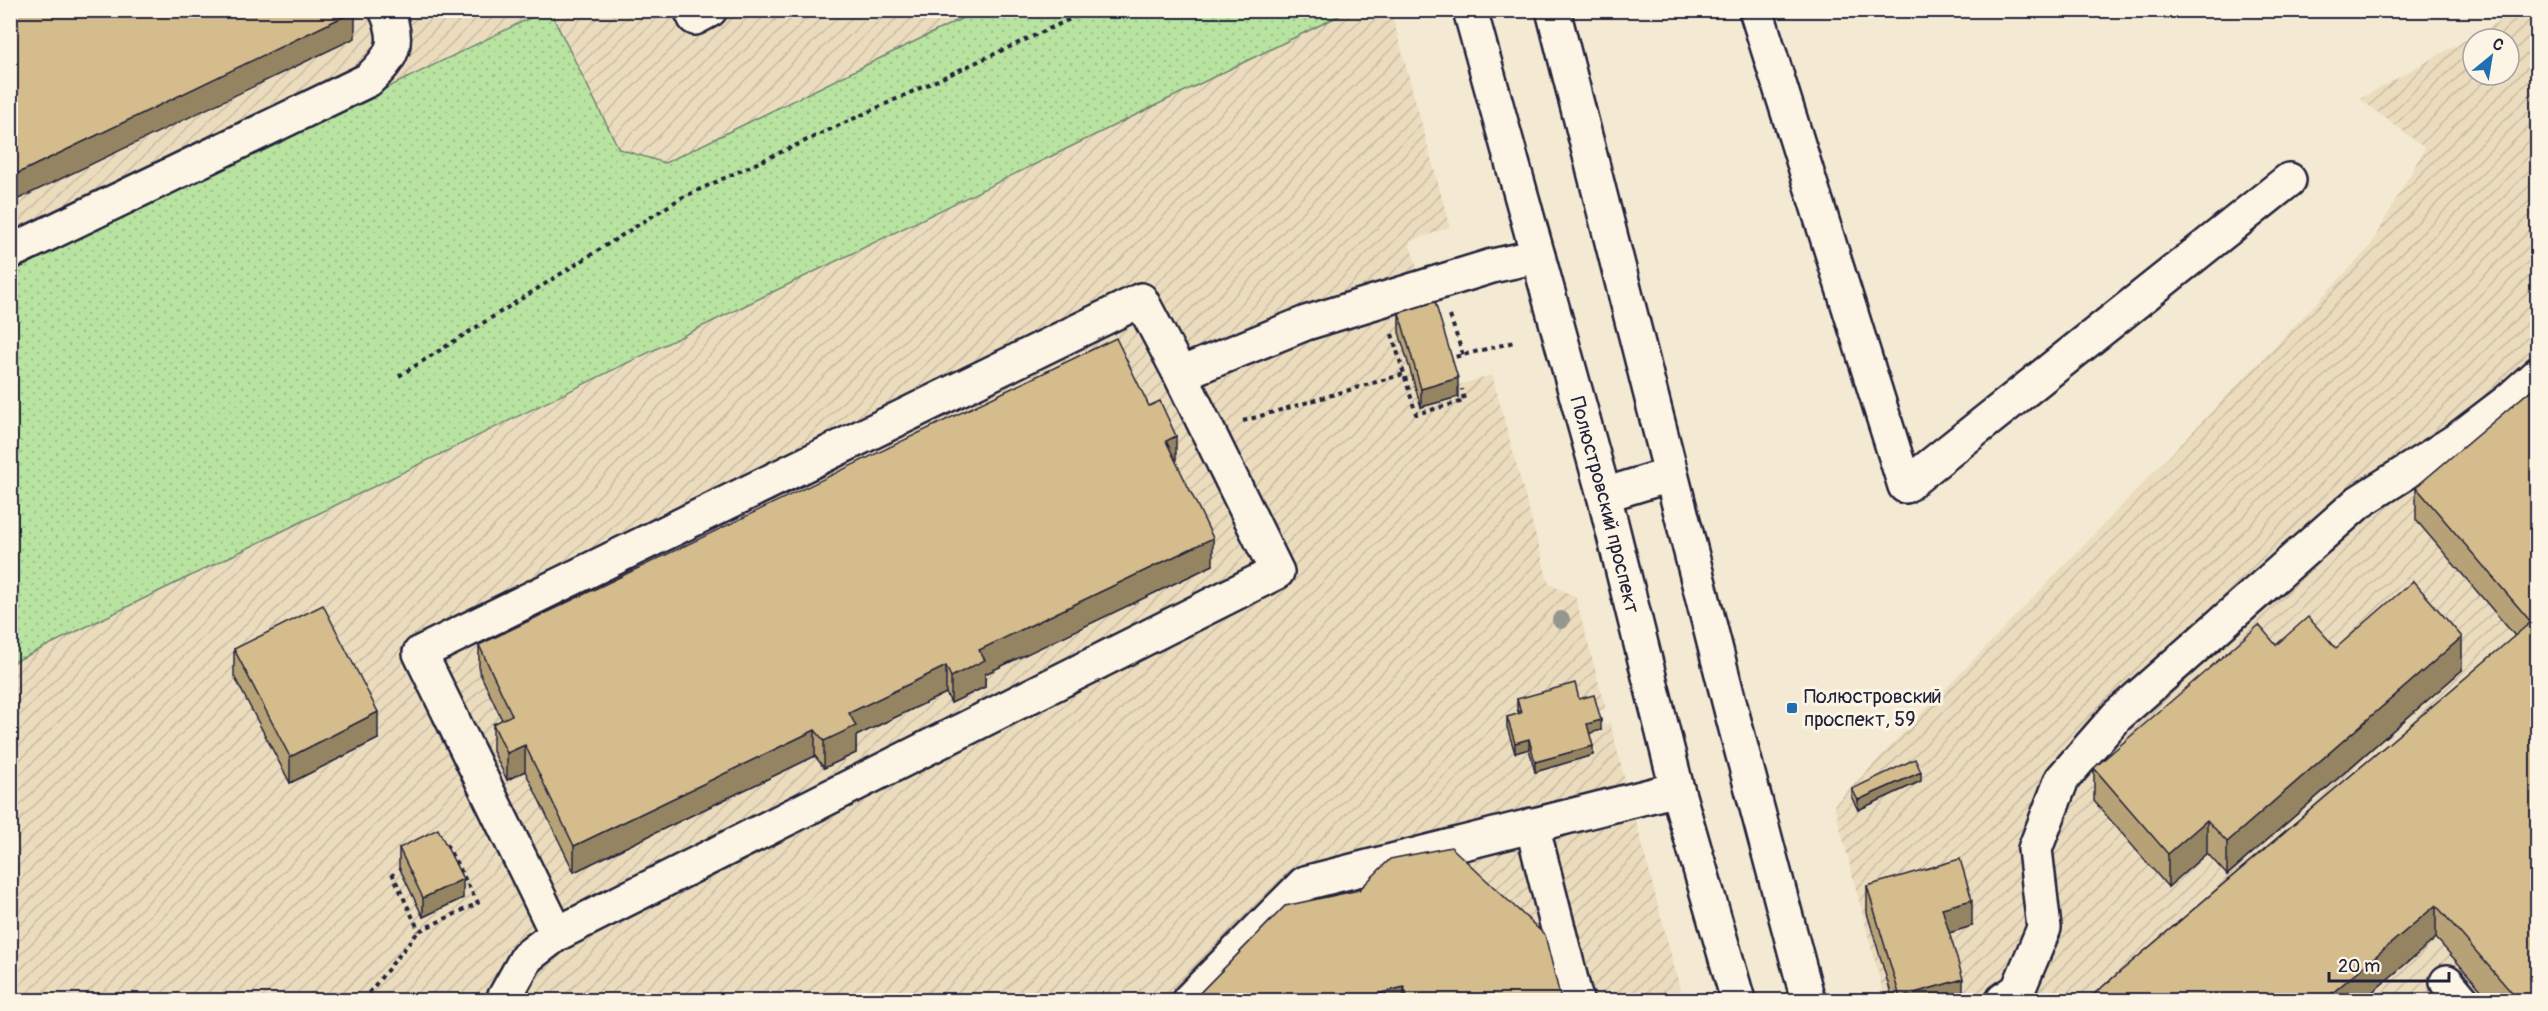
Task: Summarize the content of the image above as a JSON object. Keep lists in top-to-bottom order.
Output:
{
  "streets": {
    "main road": ["Полюстровский проспект"]
  },
  "places": {
    "transit": ["Полюстровский проспект, 59"]
  },
  "scale_bar": "20 m",
  "north": "top right"
}
